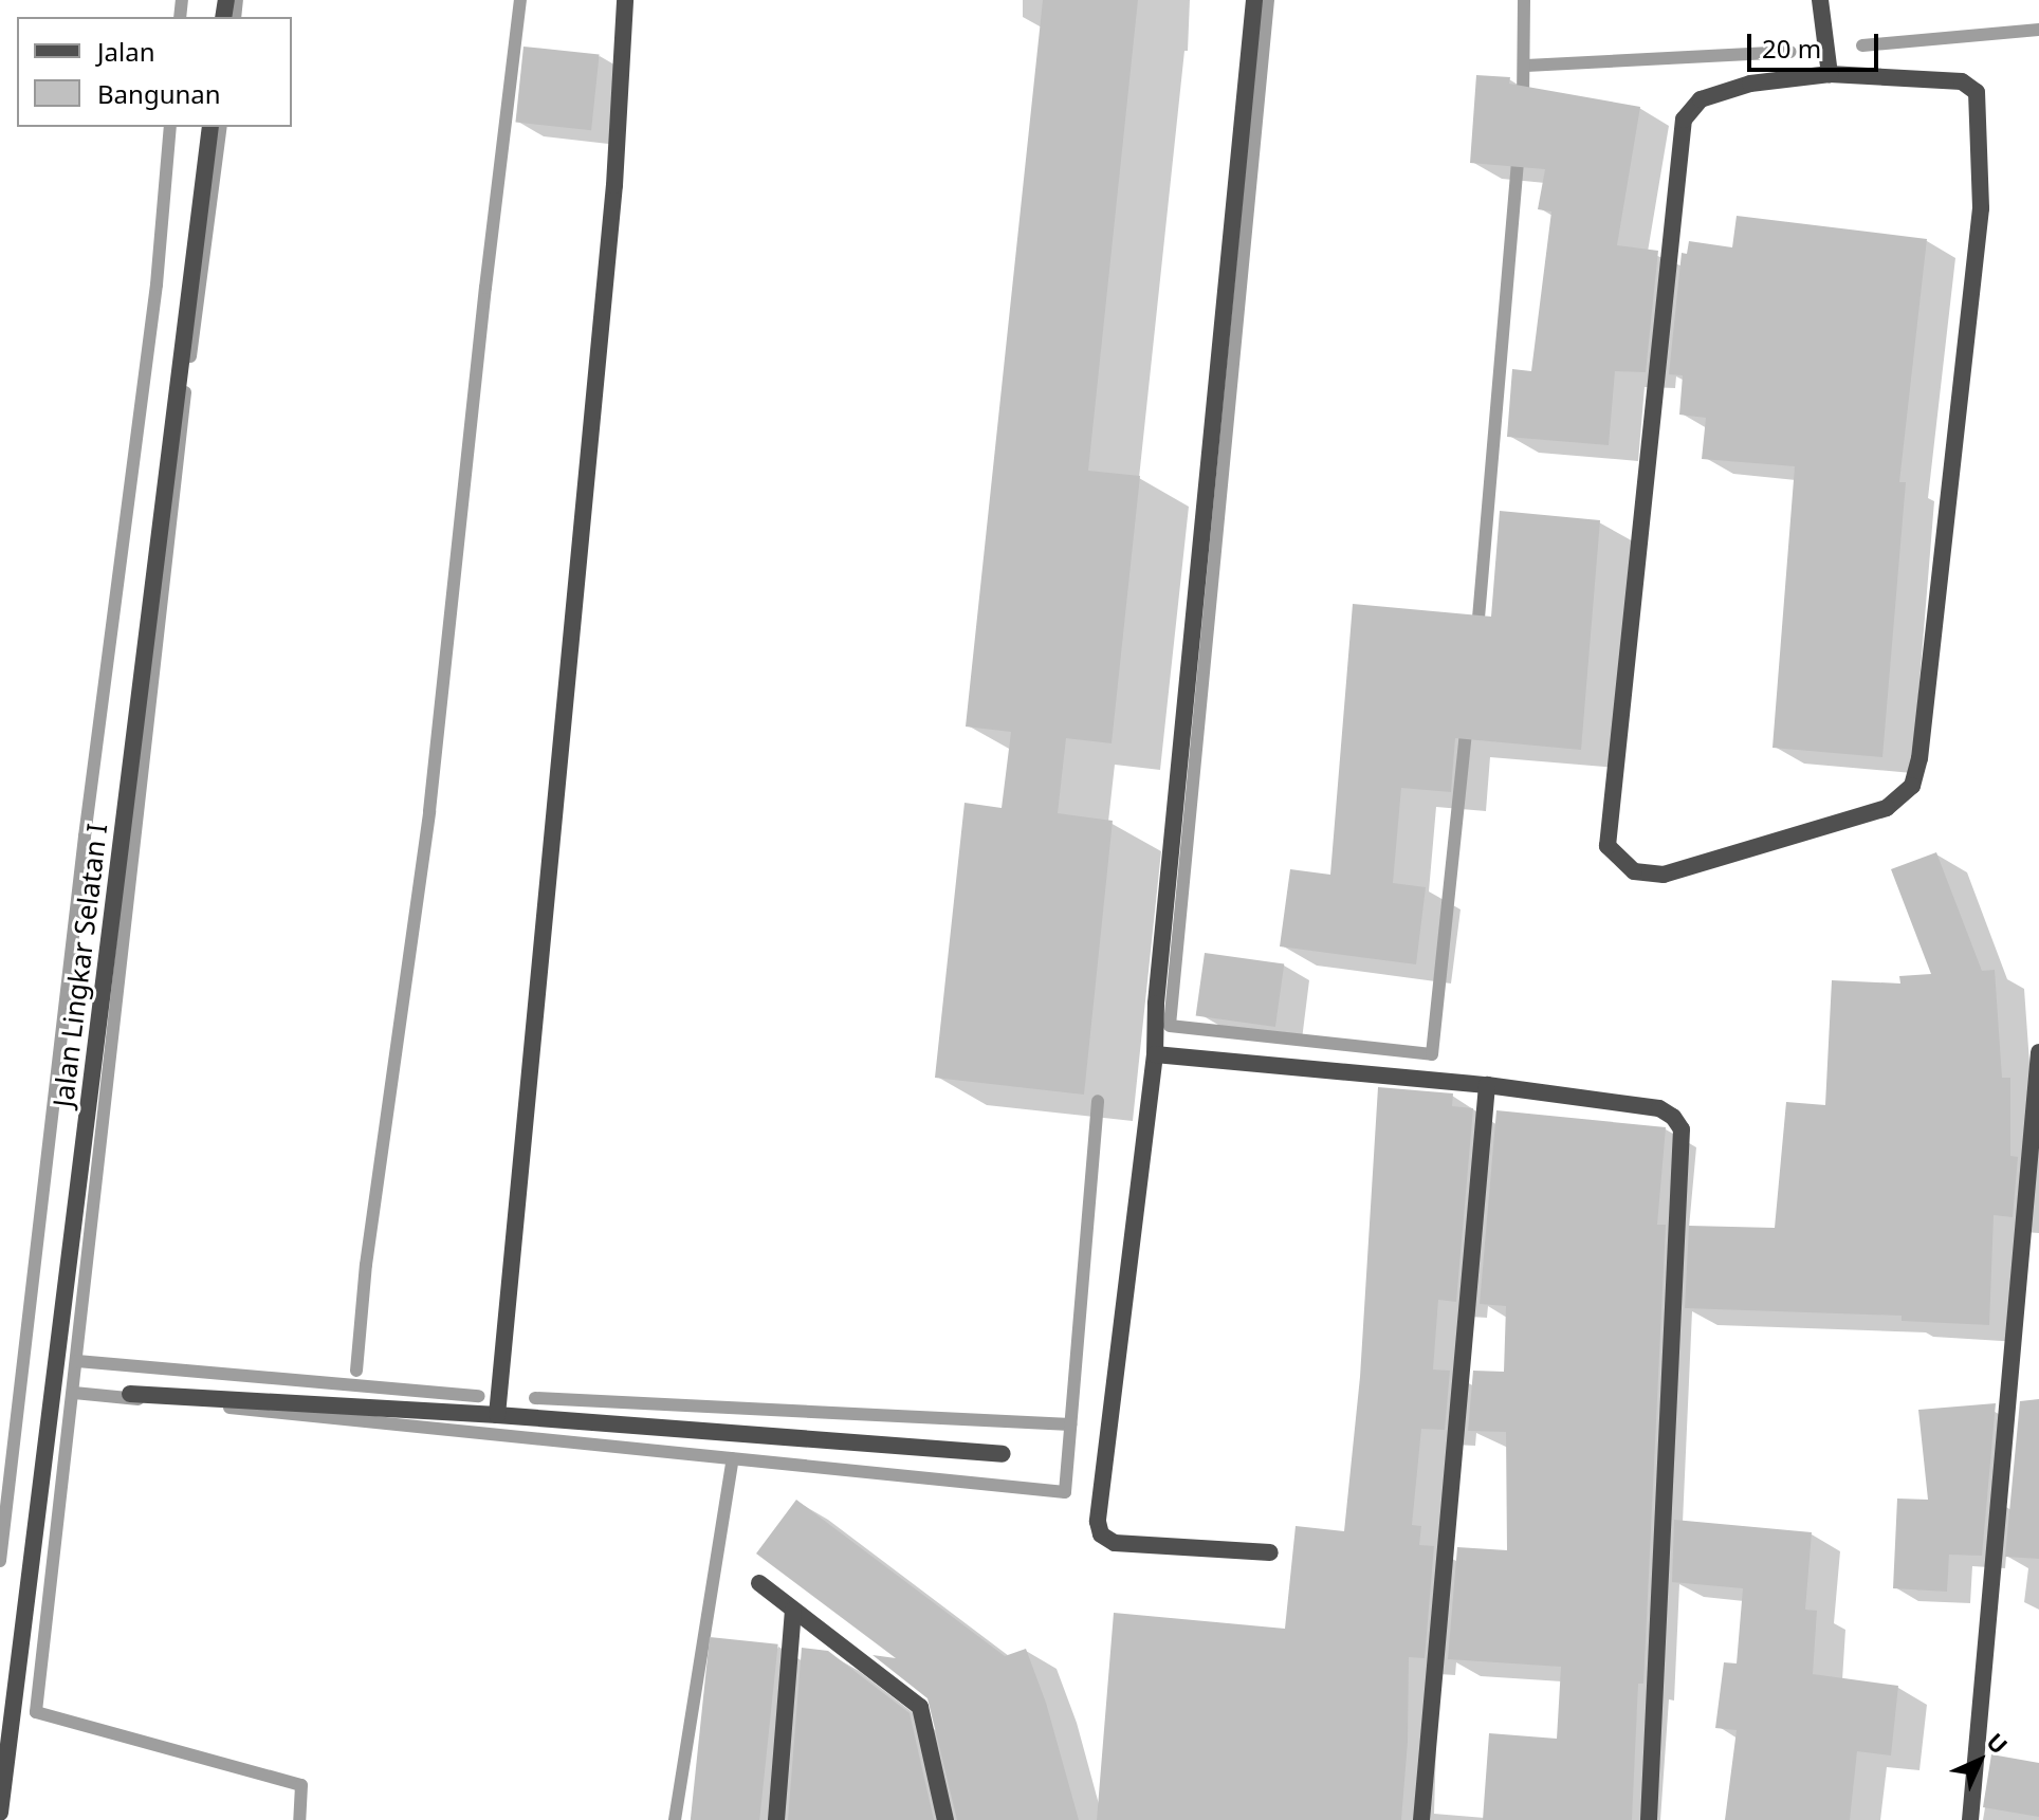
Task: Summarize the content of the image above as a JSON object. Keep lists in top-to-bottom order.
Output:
{
  "streets": {
    "street": ["Jalan Lingkar Selatan I"]
  },
  "legend": ["Jalan", "Bangunan"],
  "scale_bar": "20 m",
  "north": "top right"
}
